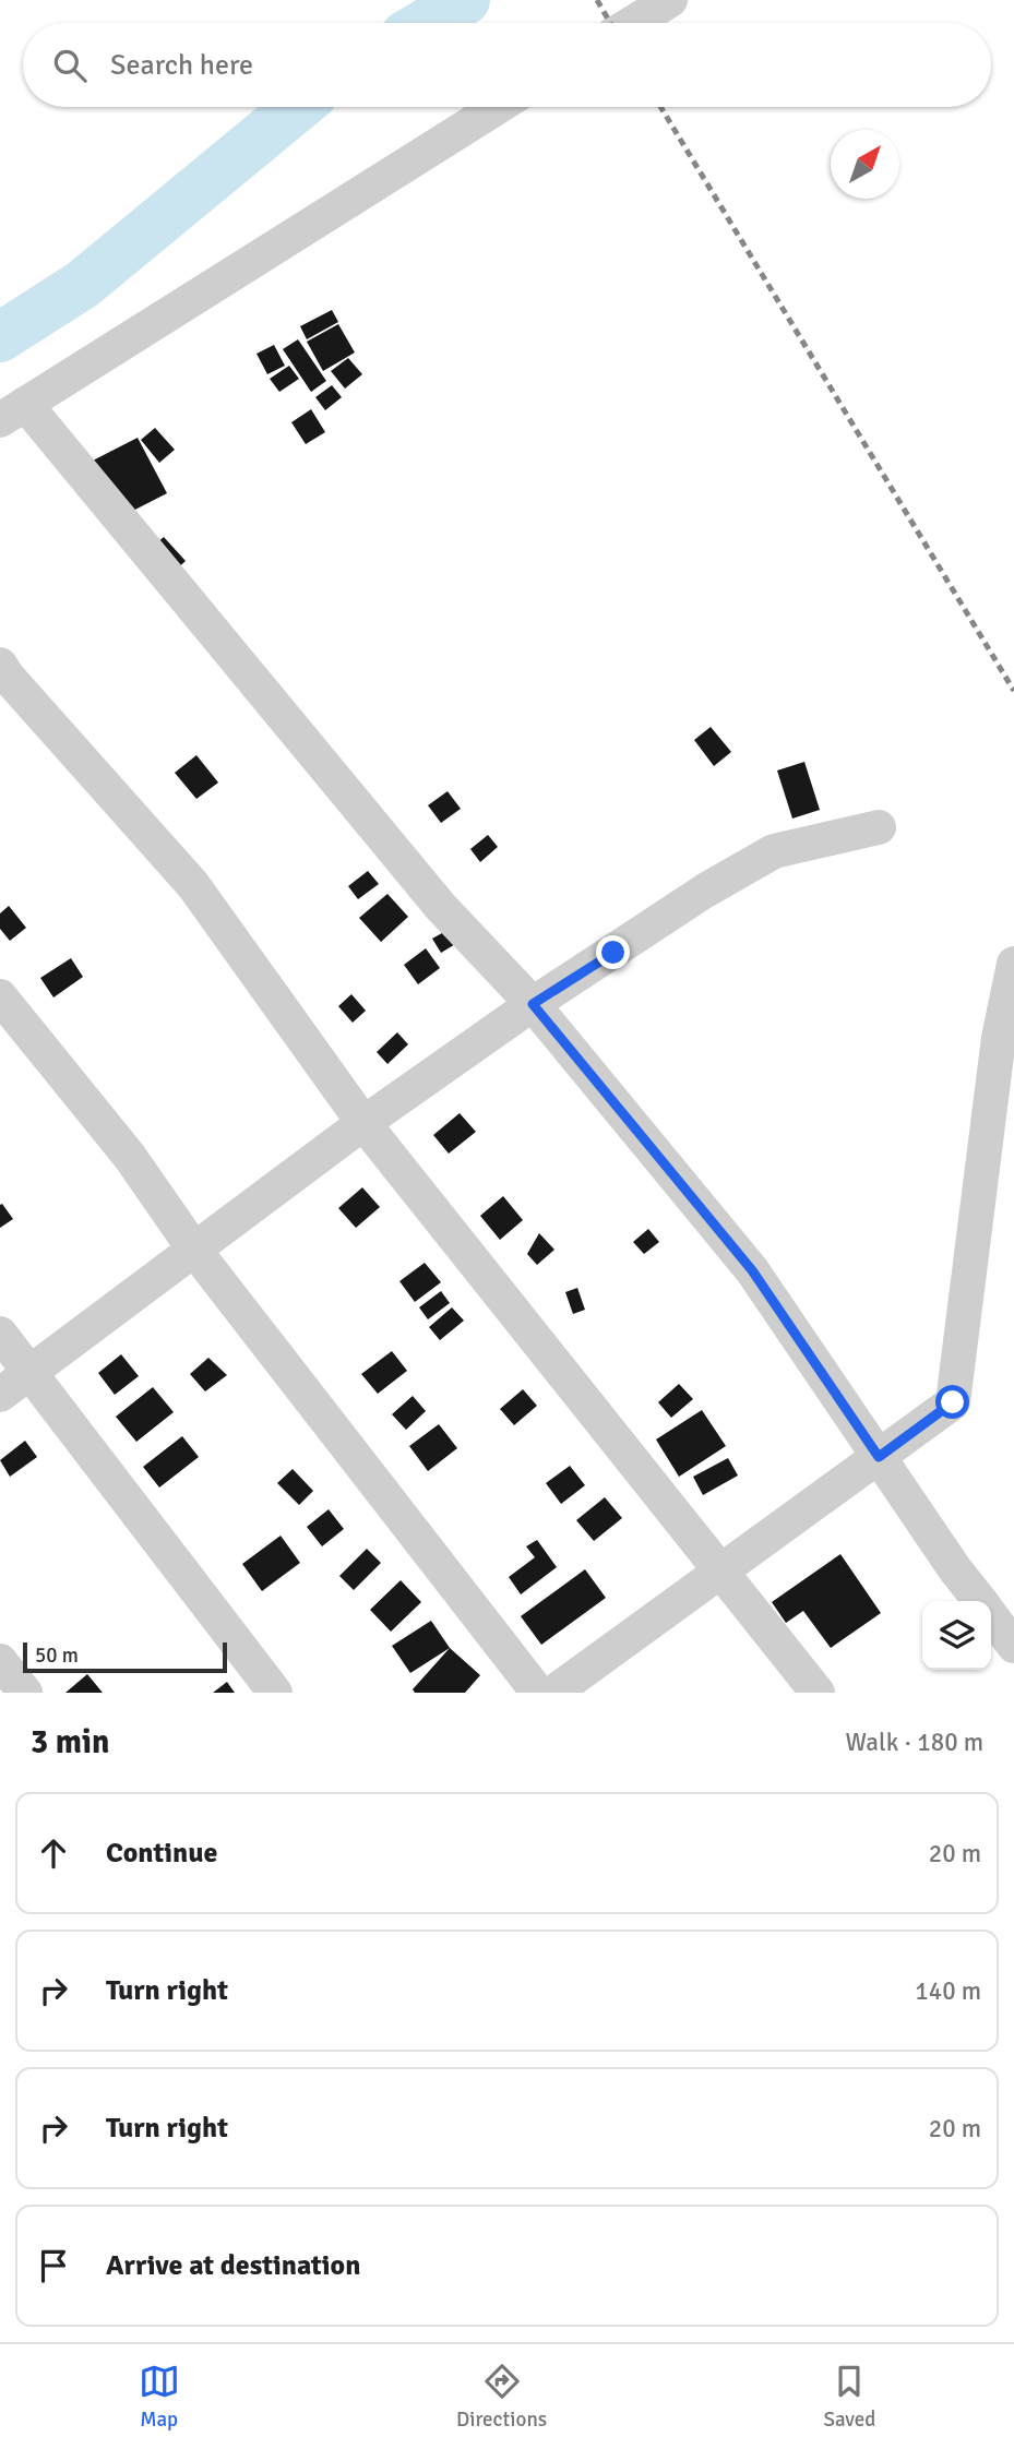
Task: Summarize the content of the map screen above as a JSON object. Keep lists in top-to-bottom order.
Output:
{
  "scale_bar": "50 m",
  "north": "top right",
  "page": {
    "search": "Search here",
    "scale": "50 m",
    "heading": ["3 min", "Walk · 180 m"],
    "list": [
      ["Continue", "20 m"],
      ["Turn right", "140 m"],
      ["Turn right", "20 m"],
      "Arrive at destination"
    ],
    "nav": ["Map", "Directions", "Saved"]
  }
}
